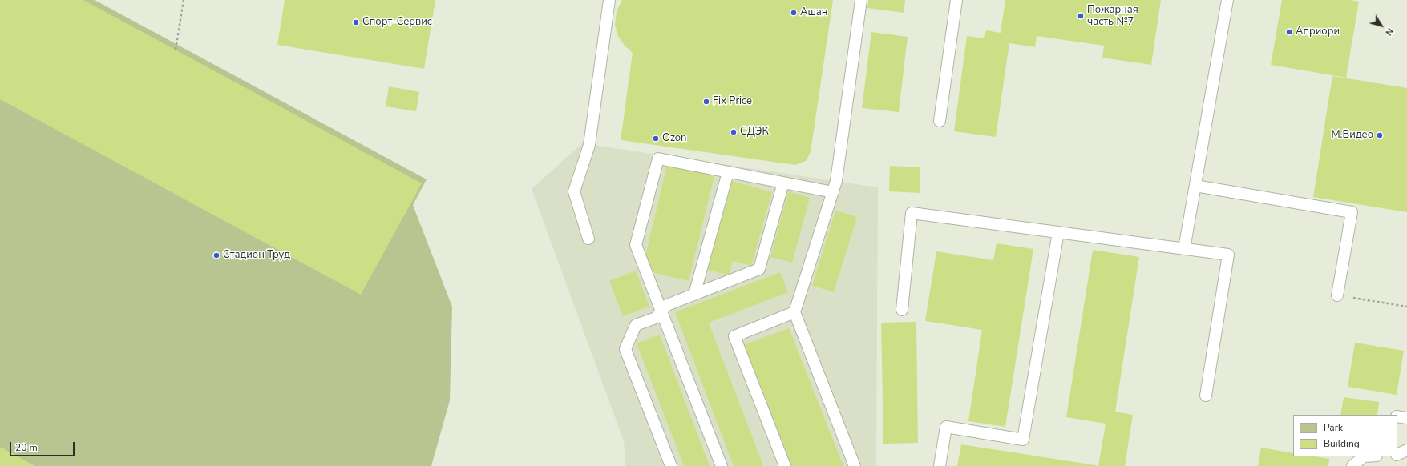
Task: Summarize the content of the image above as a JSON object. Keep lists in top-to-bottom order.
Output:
{
  "places": [
    "Ашан",
    "Пожарная часть №7",
    "Спорт-Сервис",
    "Априори",
    "Fix Price",
    "СДЭК",
    "М.Видео",
    "Ozon",
    "Стадион Труд"
  ],
  "legend": ["Park", "Building"],
  "scale_bar": "20 m",
  "north": "bottom right"
}
